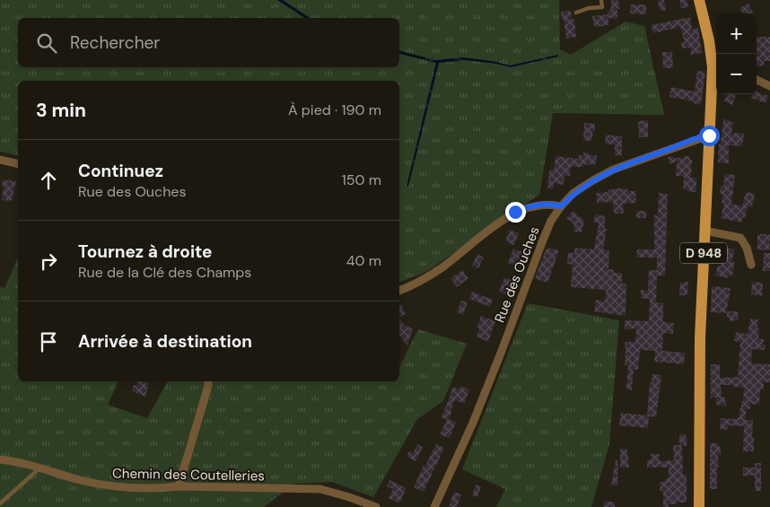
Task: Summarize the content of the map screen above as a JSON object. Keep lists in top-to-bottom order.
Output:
{
  "streets": {
    "main road": ["D 948"],
    "street": ["Rue des Ouches", "Chemin des Coutelleries"]
  },
  "crossings": [
    ["D 948", "Rue des Ouches"]
  ],
  "page": {
    "map_buttons": ["+", "−"],
    "search": "Rechercher",
    "heading": ["3 min", "À pied · 190 m"],
    "list": [
      ["Continuez", "Rue des Ouches", "150 m"],
      ["Tournez à droite", "Rue de la Clé des Champs", "40 m"],
      "Arrivée à destination"
    ]
  }
}
